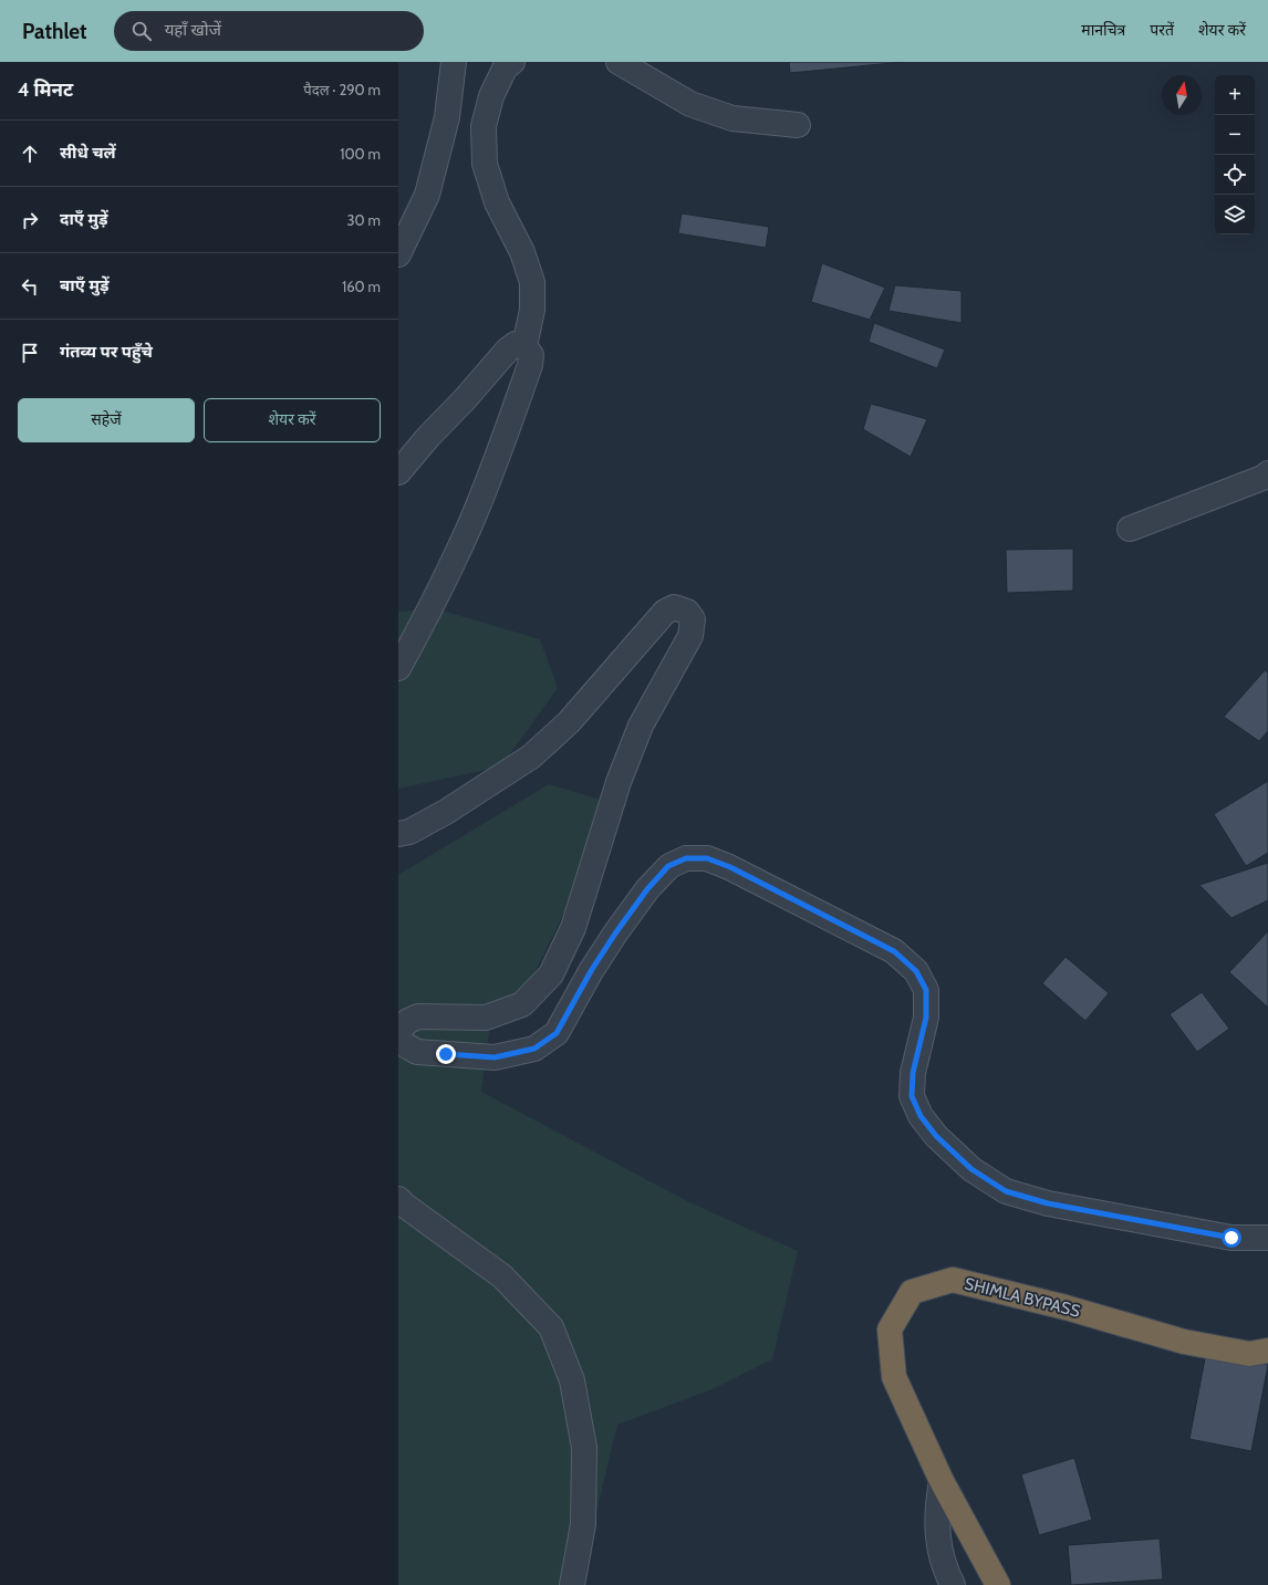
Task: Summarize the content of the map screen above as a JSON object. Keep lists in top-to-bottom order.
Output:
{
  "streets": {
    "highway": ["SHIMLA BYPASS"]
  },
  "north": "top",
  "page": {
    "header": "Pathlet",
    "search": "यहाँ खोजें",
    "nav": ["मानचित्र", "परतें", "शेयर करें"],
    "heading": ["4 मिनट", "पैदल · 290 m"],
    "map_buttons": ["+", "−"],
    "list": [
      ["सीधे चलें", "100 m"],
      ["दाएँ मुड़ें", "30 m"],
      ["बाएँ मुड़ें", "160 m"],
      "गंतव्य पर पहुँचे"
    ],
    "buttons": ["सहेजें", "शेयर करें"]
  }
}
